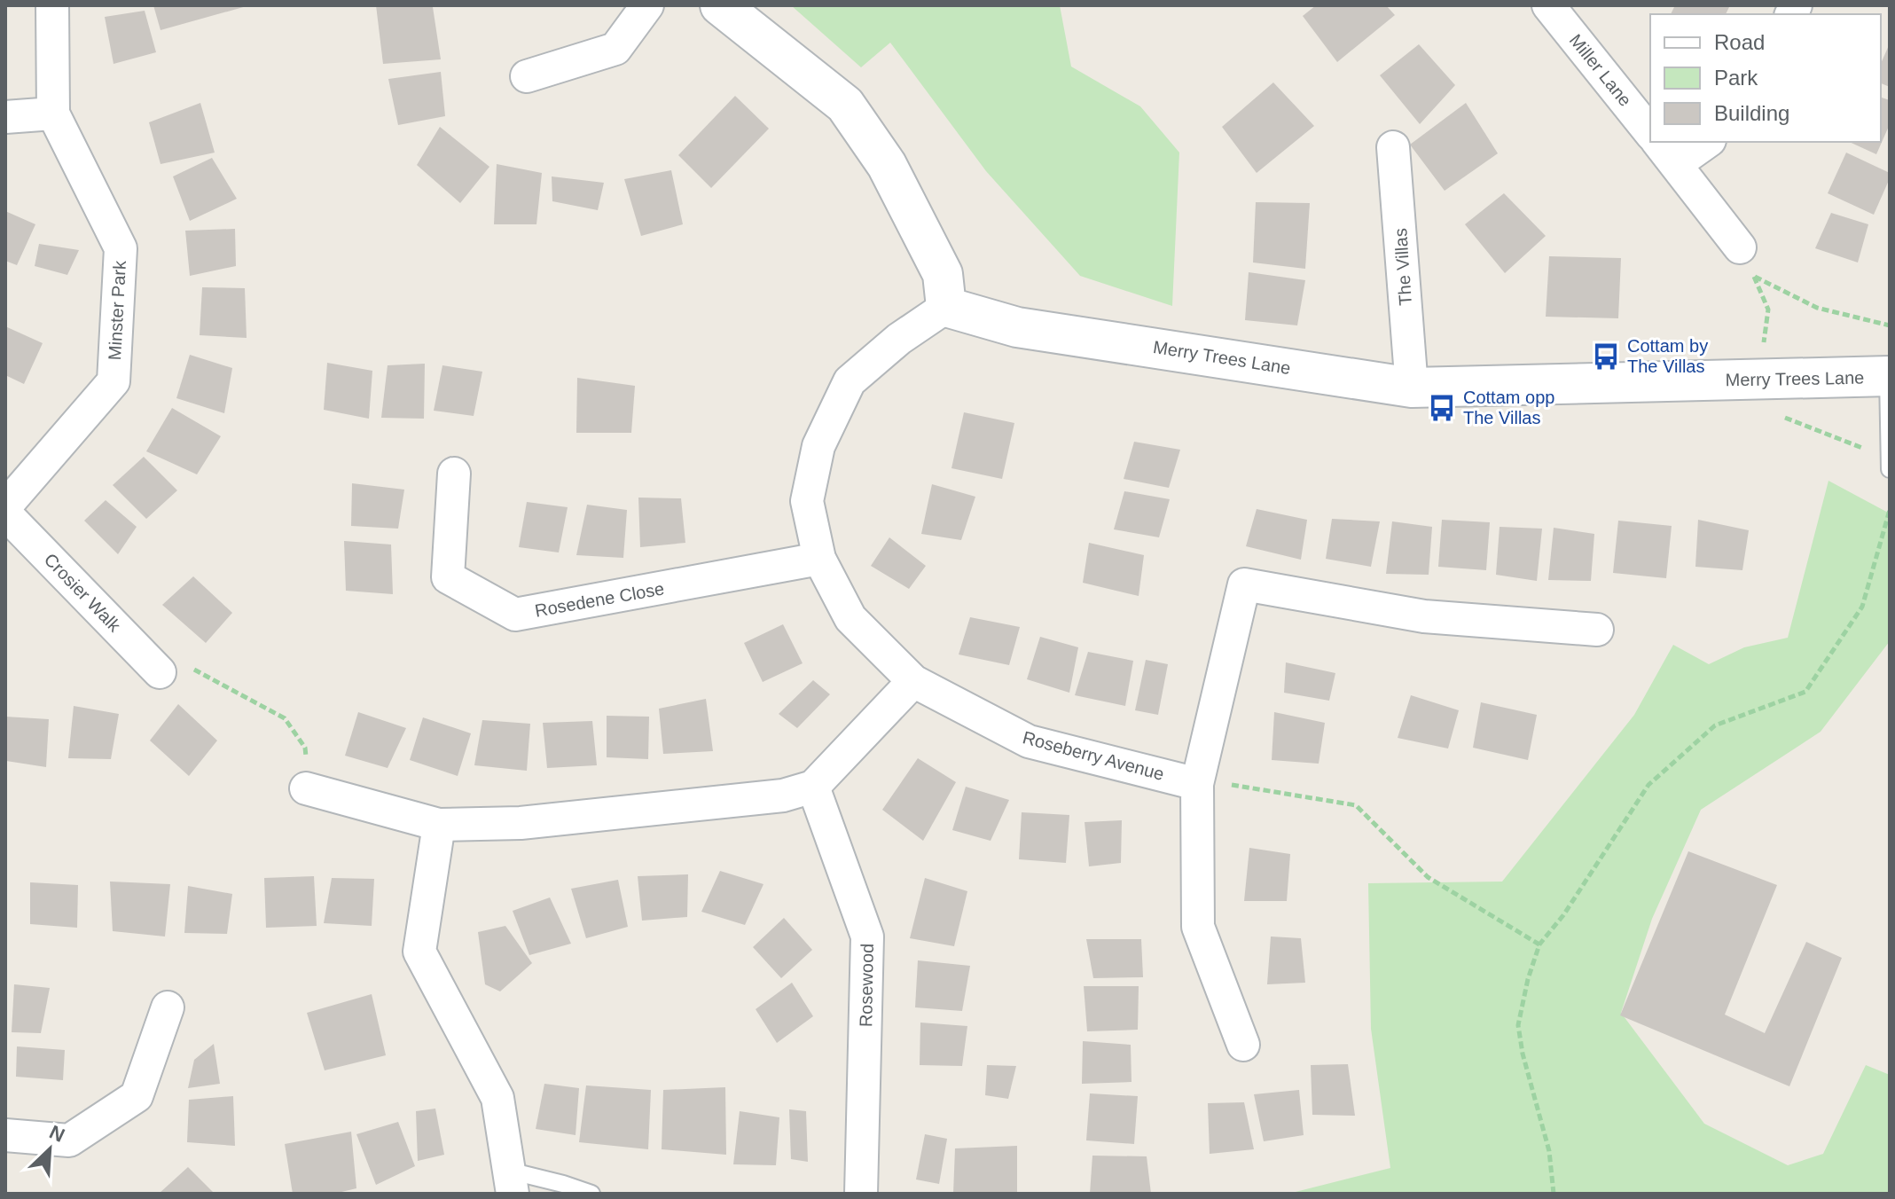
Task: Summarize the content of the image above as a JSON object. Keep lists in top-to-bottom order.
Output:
{
  "streets": {
    "street": [
      "Miller Lane",
      "The Villas",
      "Minster Park",
      "Merry Trees Lane",
      "Crosier Walk",
      "Rosedene Close",
      "Roseberry Avenue",
      "Rosewood"
    ]
  },
  "crossings": [
    ["The Villas", "Merry Trees Lane"],
    ["Merry Trees Lane", "Roseberry Avenue"],
    ["Rosedene Close", "Roseberry Avenue"]
  ],
  "places": {
    "bus stop": ["Cottam by The Villas", "Cottam opp The Villas"]
  },
  "legend": ["Road", "Park", "Building"],
  "north": "top right"
}
